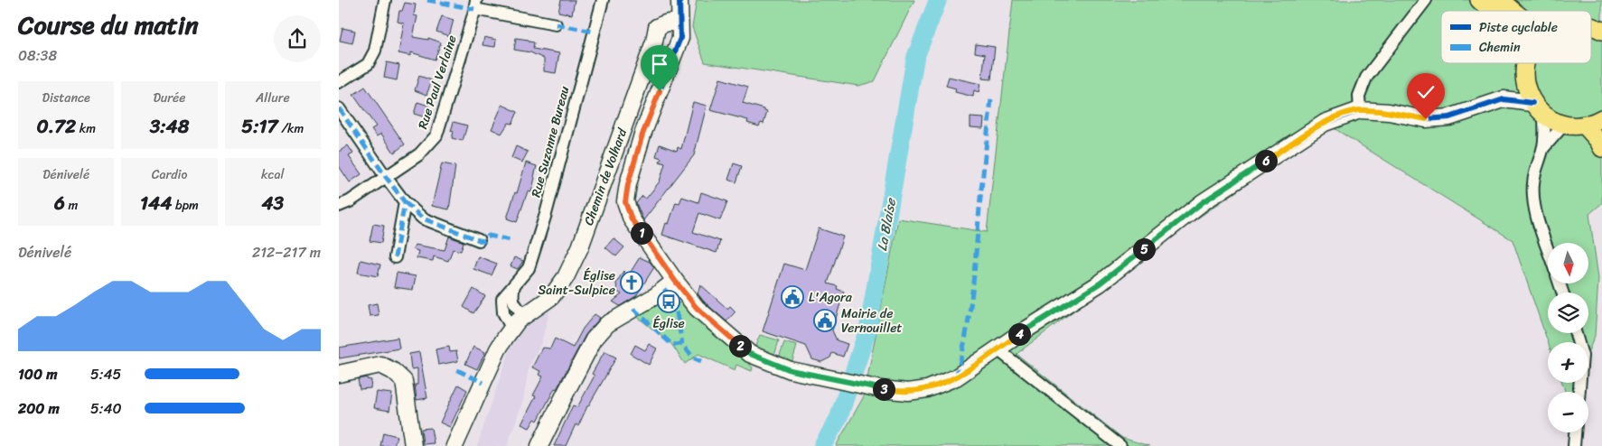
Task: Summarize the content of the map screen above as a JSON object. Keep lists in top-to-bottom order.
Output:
{
  "streets": {
    "street": ["Rue Paul Verlaine", "Rue Suzanne Bureau", "Chemin de Volhard"]
  },
  "crossings": [
    ["Rue Suzanne Bureau", "Chemin de Volhard"]
  ],
  "water": ["La Blaise"],
  "places": {
    "church": ["Église Saint-Sulpice"],
    "public building": ["L'Agora", "Mairie de Vernouillet"],
    "bus stop": ["Église"]
  },
  "legend": ["Piste cyclable", "Chemin"],
  "north": "bottom",
  "page": {
    "heading": ["Course du matin", "08:38"],
    "stats": [
      ["Distance", "0.72 km"],
      ["Durée", "3:48"],
      ["Allure", "5:17 /km"],
      ["Dénivelé", "6 m"],
      ["Cardio", "144 bpm"],
      ["kcal", "43"]
    ],
    "pins": [
      "6",
      "1",
      "5",
      "4",
      "2",
      "3"
    ],
    "chart": ["Dénivelé", "212–217 m"],
    "map_buttons": ["+", "−"],
    "list": [
      {
        "name": "100 m",
        "note": "5:45"
      },
      {
        "name": "200 m",
        "note": "5:40"
      }
    ]
  }
}
